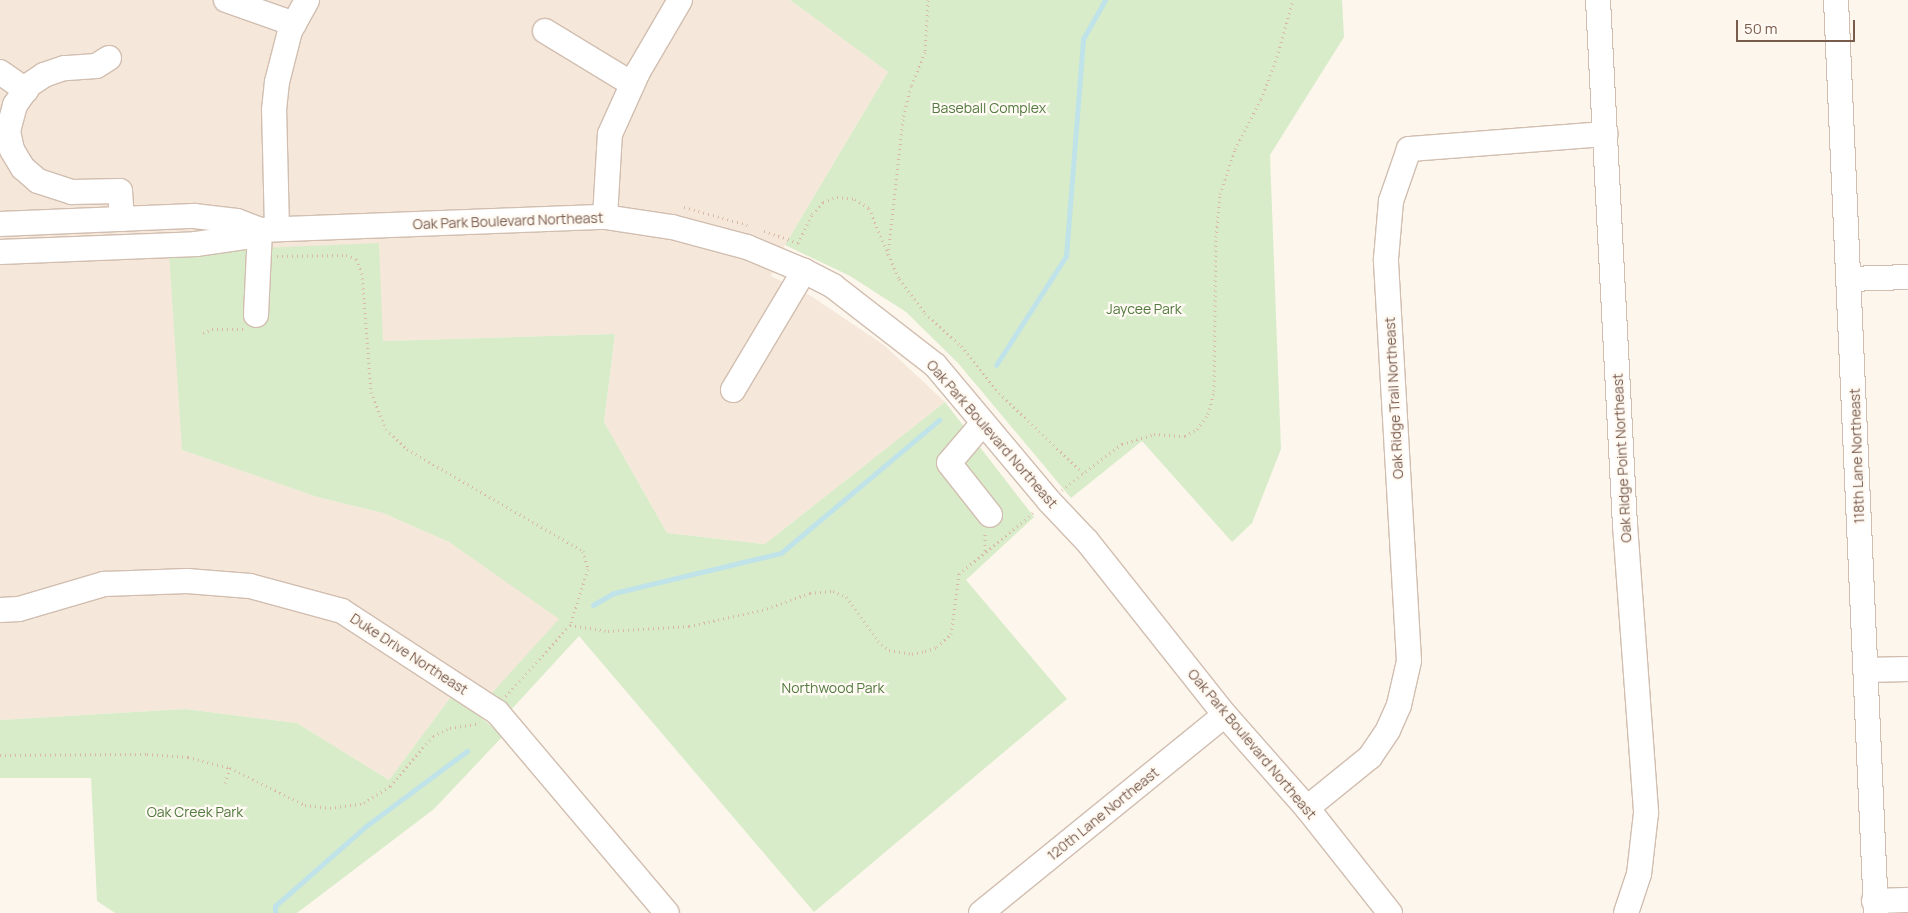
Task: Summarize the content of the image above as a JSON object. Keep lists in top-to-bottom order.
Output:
{
  "streets": {
    "street": [
      "Oak Park Boulevard Northeast",
      "Oak Ridge Trail Northeast",
      "118th Lane Northeast",
      "Oak Ridge Point Northeast",
      "Duke Drive Northeast",
      "120th Lane Northeast"
    ]
  },
  "crossings": [
    ["Oak Park Boulevard Northeast", "Oak Ridge Trail Northeast"],
    ["Oak Park Boulevard Northeast", "120th Lane Northeast"],
    ["Oak Ridge Trail Northeast", "Oak Ridge Point Northeast"]
  ],
  "parks": [
    "Baseball Complex",
    "Jaycee Park",
    "Northwood Park",
    "Oak Creek Park"
  ],
  "scale_bar": "50 m"
}
